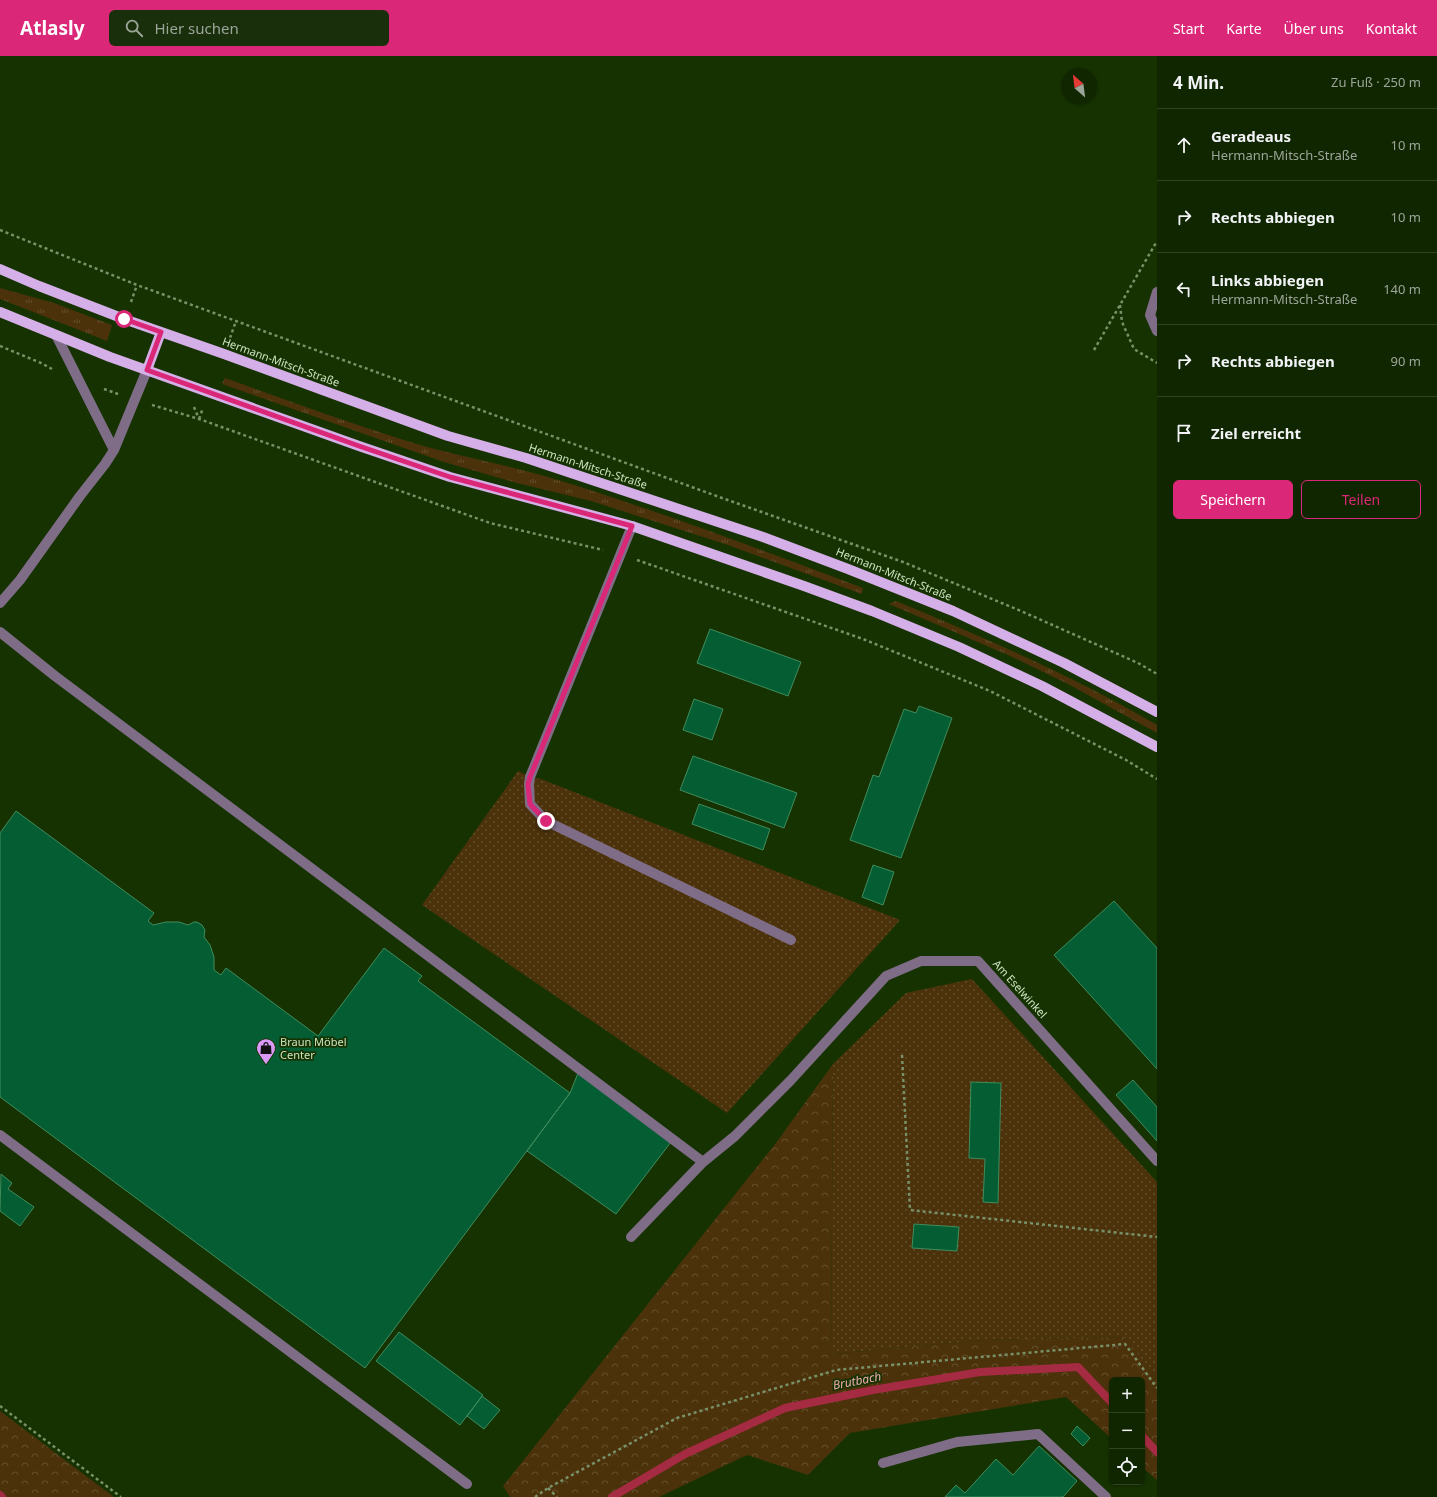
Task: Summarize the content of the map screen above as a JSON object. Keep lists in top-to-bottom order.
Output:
{
  "streets": {
    "main road": ["Hermann-Mitsch-Straße"],
    "street": ["Am Eselwinkel"]
  },
  "water": ["Brutbach"],
  "places": {
    "shop": ["Braun Möbel Center"]
  },
  "north": "top left",
  "page": {
    "header": "Atlasly",
    "search": "Hier suchen",
    "nav": [
      "Start",
      "Karte",
      "Über uns",
      "Kontakt"
    ],
    "heading": ["4 Min.", "Zu Fuß · 250 m"],
    "list": [
      ["Geradeaus", "Hermann-Mitsch-Straße", "10 m"],
      ["Rechts abbiegen", "10 m"],
      ["Links abbiegen", "Hermann-Mitsch-Straße", "140 m"],
      ["Rechts abbiegen", "90 m"],
      "Ziel erreicht"
    ],
    "buttons": ["Speichern", "Teilen"],
    "map_buttons": ["+", "−"]
  }
}
